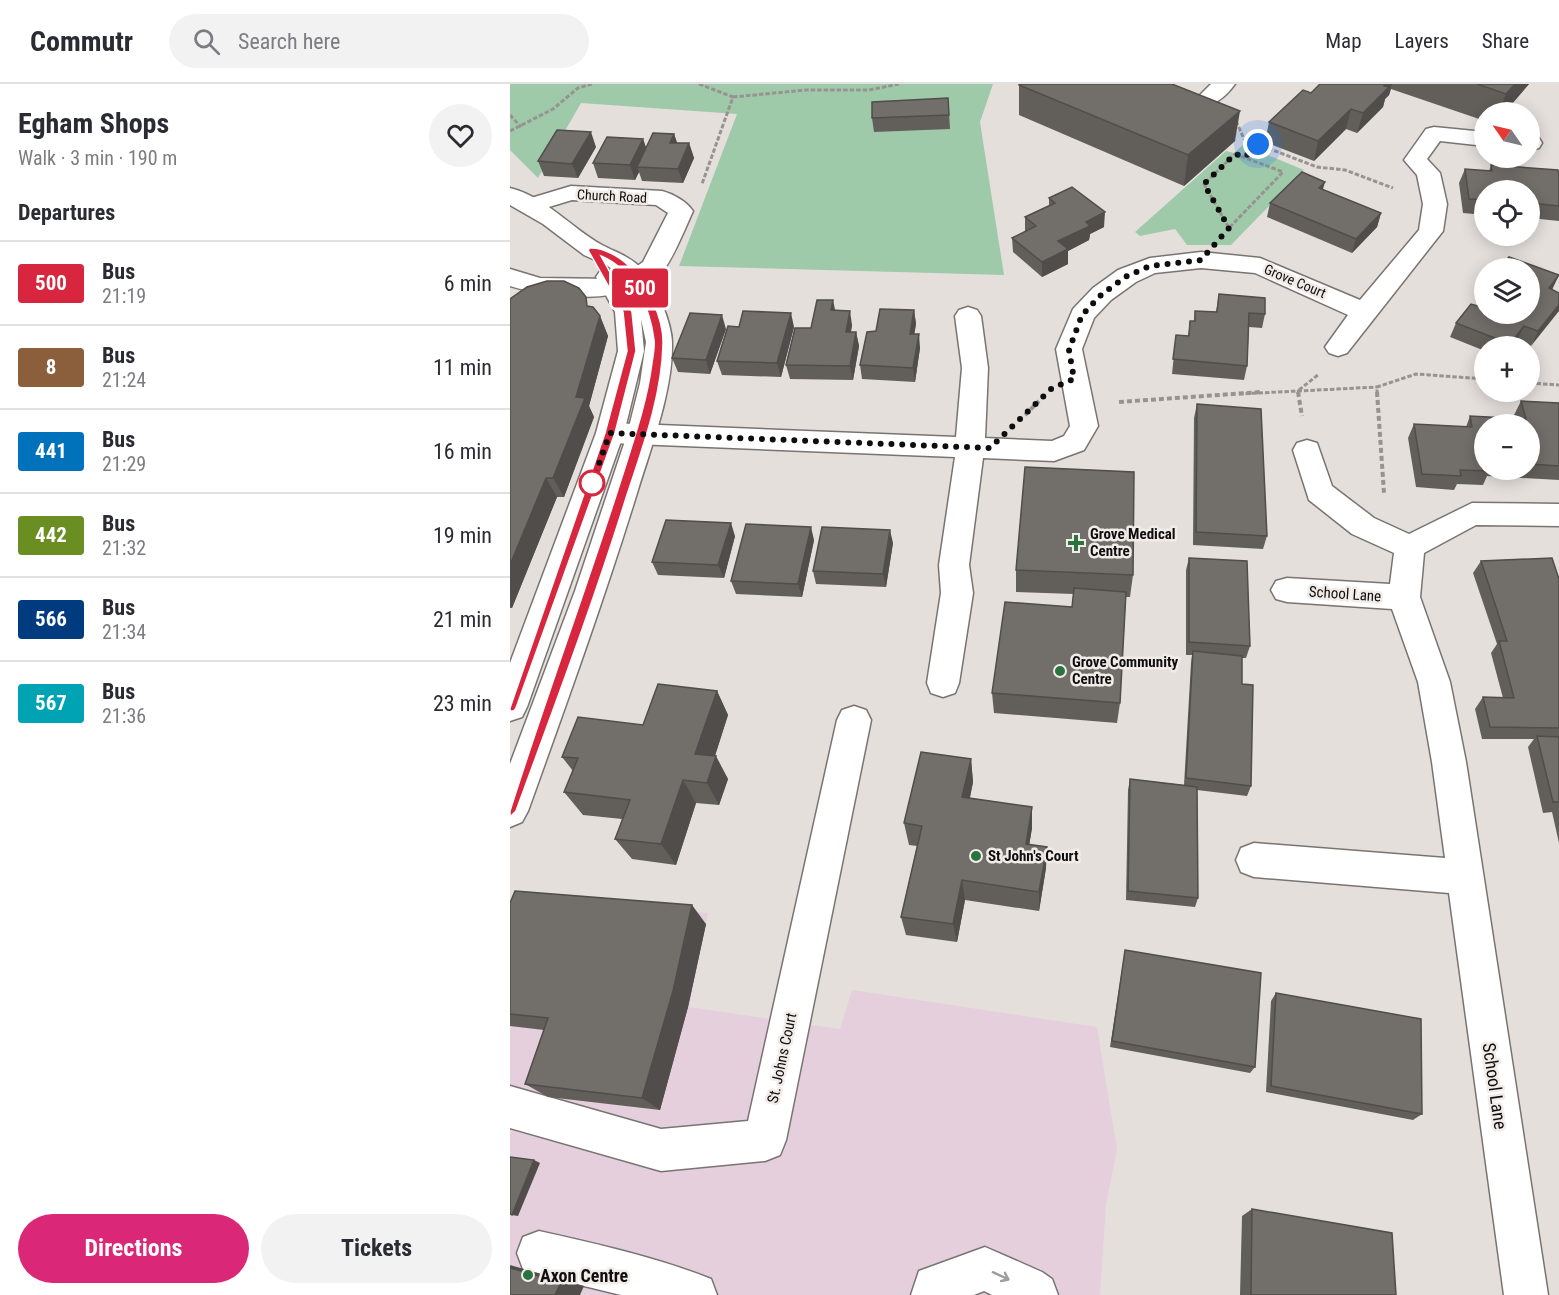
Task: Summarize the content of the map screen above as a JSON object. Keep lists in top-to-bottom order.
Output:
{
  "streets": {
    "street": [
      "Church Road",
      "Grove Court",
      "School Lane",
      "St. Johns Court"
    ]
  },
  "crossings": [
    ["Church Road", "Grove Court"]
  ],
  "places": {
    "health": ["Grove Medical Centre"],
    "other": ["Grove Community Centre", "St John's Court", "Axon Centre"]
  },
  "lines": ["bus line 500"],
  "north": "top left",
  "page": {
    "header": "Commutr",
    "search": "Search here",
    "nav": ["Map", "Layers", "Share"],
    "heading": [
      ["Egham Shops", "Walk · 3 min · 190 m"],
      "Departures"
    ],
    "on_map": "500",
    "map_buttons": ["+", "−"],
    "list": [
      {
        "mark": "500",
        "name": "Bus",
        "note": "21:19",
        "value": "6 min"
      },
      {
        "mark": "8",
        "name": "Bus",
        "note": "21:24",
        "value": "11 min"
      },
      {
        "mark": "441",
        "name": "Bus",
        "note": "21:29",
        "value": "16 min"
      },
      {
        "mark": "442",
        "name": "Bus",
        "note": "21:32",
        "value": "19 min"
      },
      {
        "mark": "566",
        "name": "Bus",
        "note": "21:34",
        "value": "21 min"
      },
      {
        "mark": "567",
        "name": "Bus",
        "note": "21:36",
        "value": "23 min"
      }
    ],
    "buttons": ["Directions", "Tickets"]
  }
}
